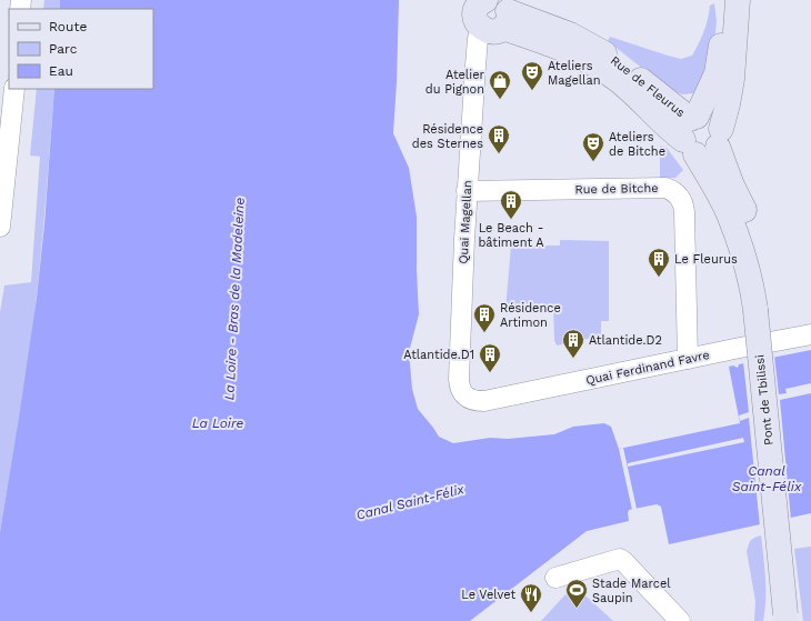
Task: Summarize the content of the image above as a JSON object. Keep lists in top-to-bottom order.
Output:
{
  "streets": {
    "main road": ["Rue de Fleurus", "Pont de Tbilissi"],
    "street": ["Rue de Bitche", "Quai Magellan", "Quai Ferdinand Favre"]
  },
  "crossings": [
    ["Rue de Fleurus", "Quai Magellan"],
    ["Rue de Fleurus", "Pont de Tbilissi"],
    ["Rue de Bitche", "Quai Magellan"],
    ["Rue de Bitche", "Quai Ferdinand Favre"],
    ["Quai Magellan", "Quai Ferdinand Favre"]
  ],
  "water": ["La Loire - Bras de la Madeleine", "La Loire", "Canal Saint-Félix"],
  "places": {
    "theatre": ["Ateliers Magellan", "Ateliers de Bitche"],
    "shop": ["Atelier du Pignon"],
    "building": [
      "Résidence des Sternes",
      "Le Beach - bâtiment A",
      "Le Fleurus",
      "Résidence Artimon",
      "Atlantide.D2",
      "Atlantide.D1"
    ],
    "sports": ["Stade Marcel Saupin"],
    "restaurant": ["Le Velvet"]
  },
  "legend": ["Route", "Parc", "Eau"]
}
